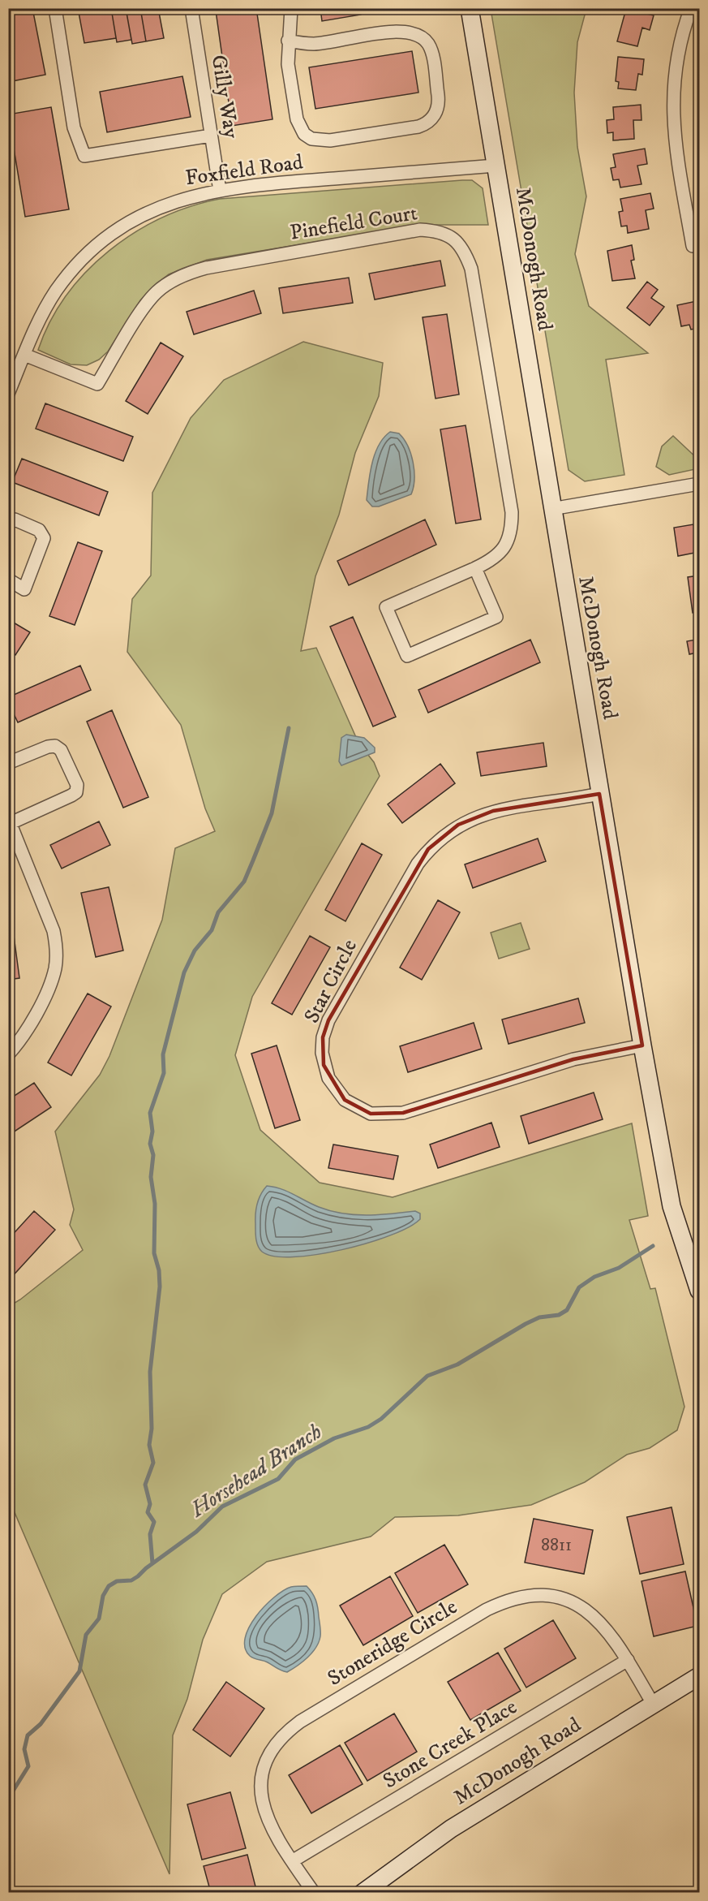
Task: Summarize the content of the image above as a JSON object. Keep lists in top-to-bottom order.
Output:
{
  "streets": {
    "main road": ["McDonogh Road"],
    "street": [
      "Gilly Way",
      "Foxfield Road",
      "Pinefield Court",
      "Star Circle",
      "Stoneridge Circle",
      "Stone Creek Place"
    ]
  },
  "crossings": [
    ["Gilly Way", "Foxfield Road"],
    ["Foxfield Road", "Pinefield Court"],
    ["Foxfield Road", "McDonogh Road"],
    ["McDonogh Road", "Star Circle"],
    ["McDonogh Road", "Stoneridge Circle"],
    ["Stoneridge Circle", "Stone Creek Place"]
  ],
  "water": ["Horsehead Branch"],
  "house_numbers": ["8811"]
}
